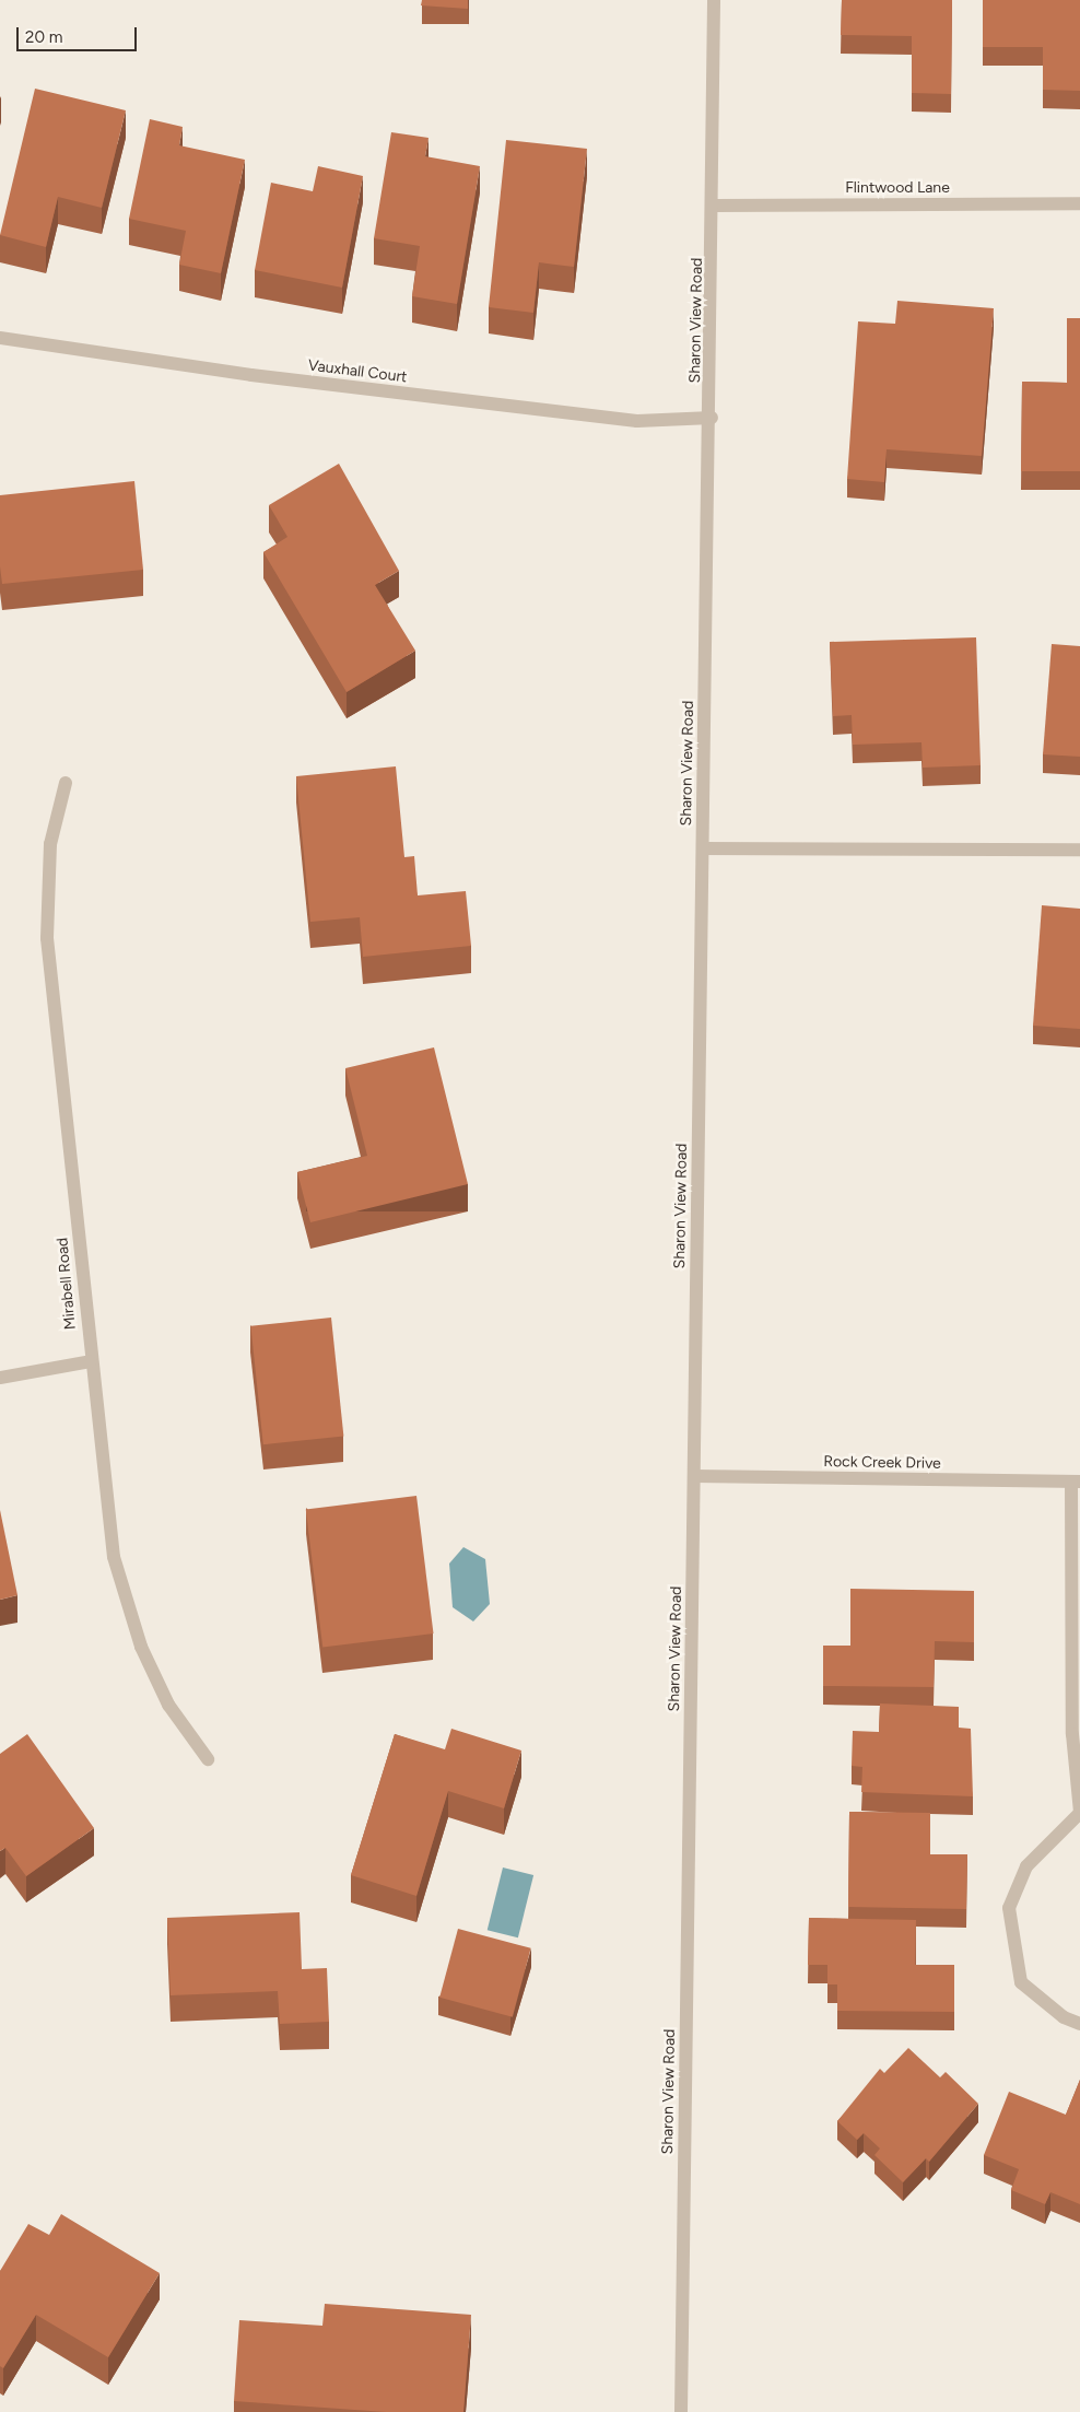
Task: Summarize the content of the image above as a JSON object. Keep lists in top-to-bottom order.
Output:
{
  "streets": {
    "street": [
      "Flintwood Lane",
      "Sharon View Road",
      "Vauxhall Court",
      "Mirabell Road",
      "Rock Creek Drive"
    ]
  },
  "crossings": [
    ["Flintwood Lane", "Sharon View Road"],
    ["Sharon View Road", "Vauxhall Court"],
    ["Sharon View Road", "Rock Creek Drive"]
  ],
  "scale_bar": "20 m"
}
